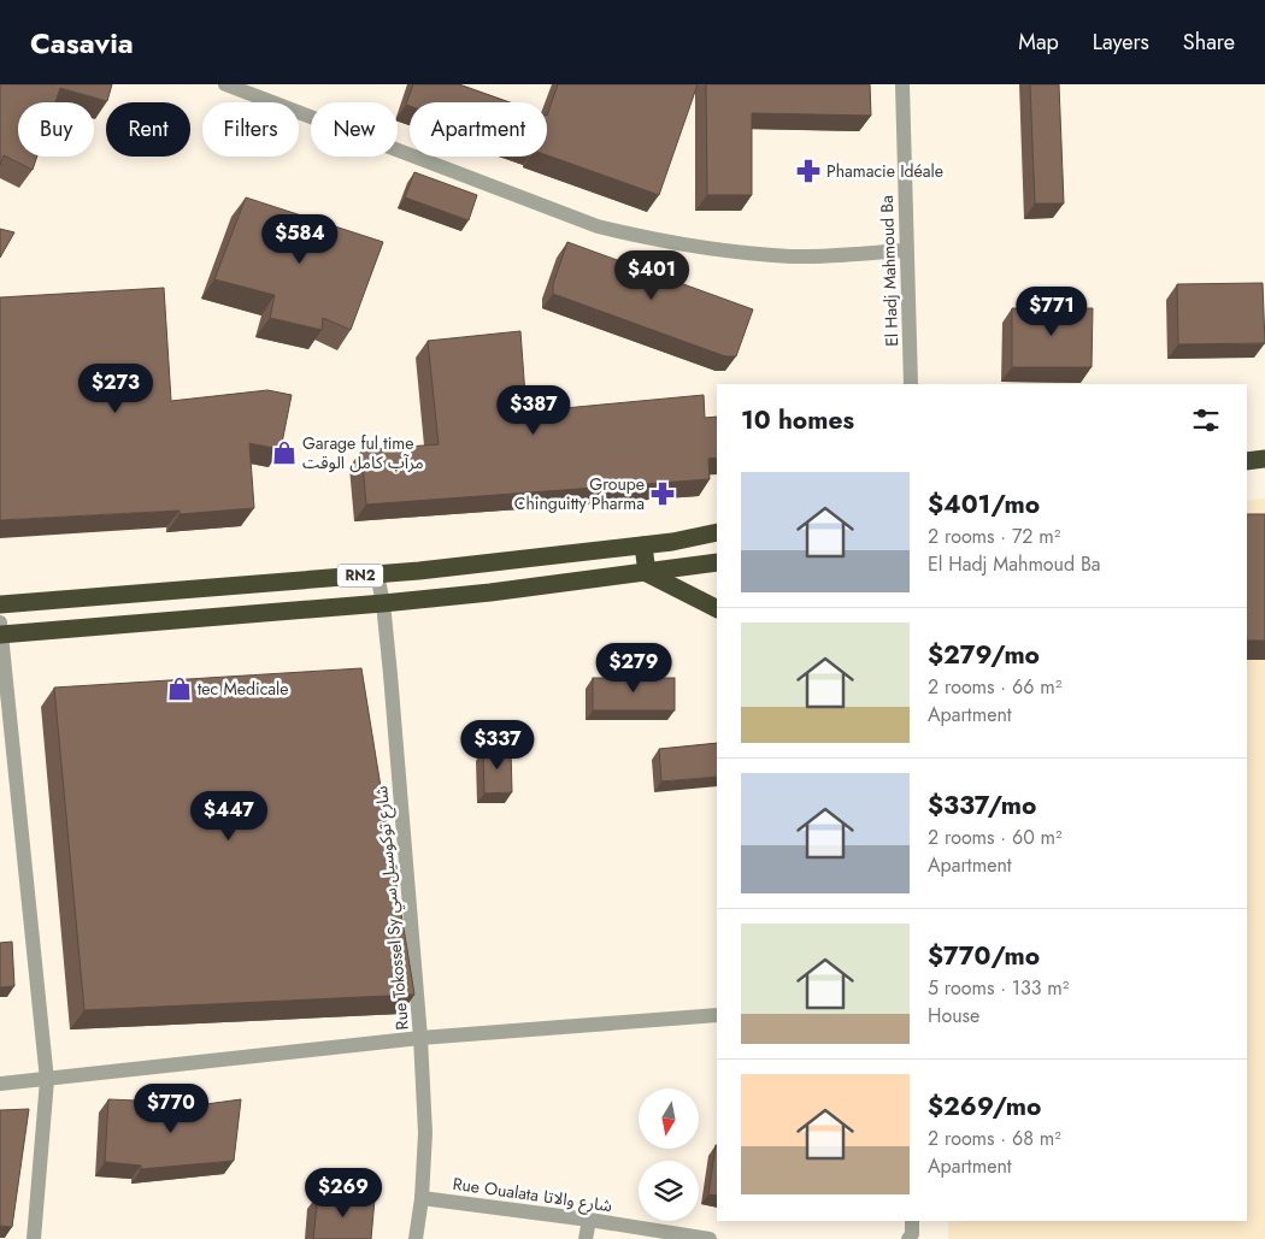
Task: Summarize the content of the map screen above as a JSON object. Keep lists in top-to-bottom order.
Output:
{
  "streets": {
    "highway": ["RN2"],
    "street": ["El Hadj Mahmoud Ba", "Rue Tokossel Sy شارع توكوسيل سي", "Rue Oualata شارع والاتا"]
  },
  "crossings": [
    ["RN2", "Rue Tokossel Sy شارع توكوسيل سي"],
    ["Rue Tokossel Sy شارع توكوسيل سي", "Rue Oualata شارع والاتا"]
  ],
  "places": {
    "pharmacy": ["Phamacie Idéale", "Groupe Chinguitty Pharma"],
    "shop": ["Garage ful time مرآب كامل الوقت", "tec Medicale"]
  },
  "north": "bottom",
  "page": {
    "header": "Casavia",
    "nav": ["Map", "Layers", "Share"],
    "chip": [
      "Buy",
      "Rent",
      "Filters",
      "New",
      "Apartment"
    ],
    "price": [
      "$584",
      "$401",
      "$771",
      "$273",
      "$387",
      "$279",
      "$337",
      "$447",
      "$770",
      "$269"
    ],
    "heading": "10 homes",
    "list": [
      {
        "name": "$401/mo",
        "note": "2 rooms · 72 m² · El Hadj Mahmoud Ba"
      },
      {
        "name": "$279/mo",
        "note": "2 rooms · 66 m² · Apartment"
      },
      {
        "name": "$337/mo",
        "note": "2 rooms · 60 m² · Apartment"
      },
      {
        "name": "$770/mo",
        "note": "5 rooms · 133 m² · House"
      },
      {
        "name": "$269/mo",
        "note": "2 rooms · 68 m² · Apartment"
      }
    ]
  }
}
